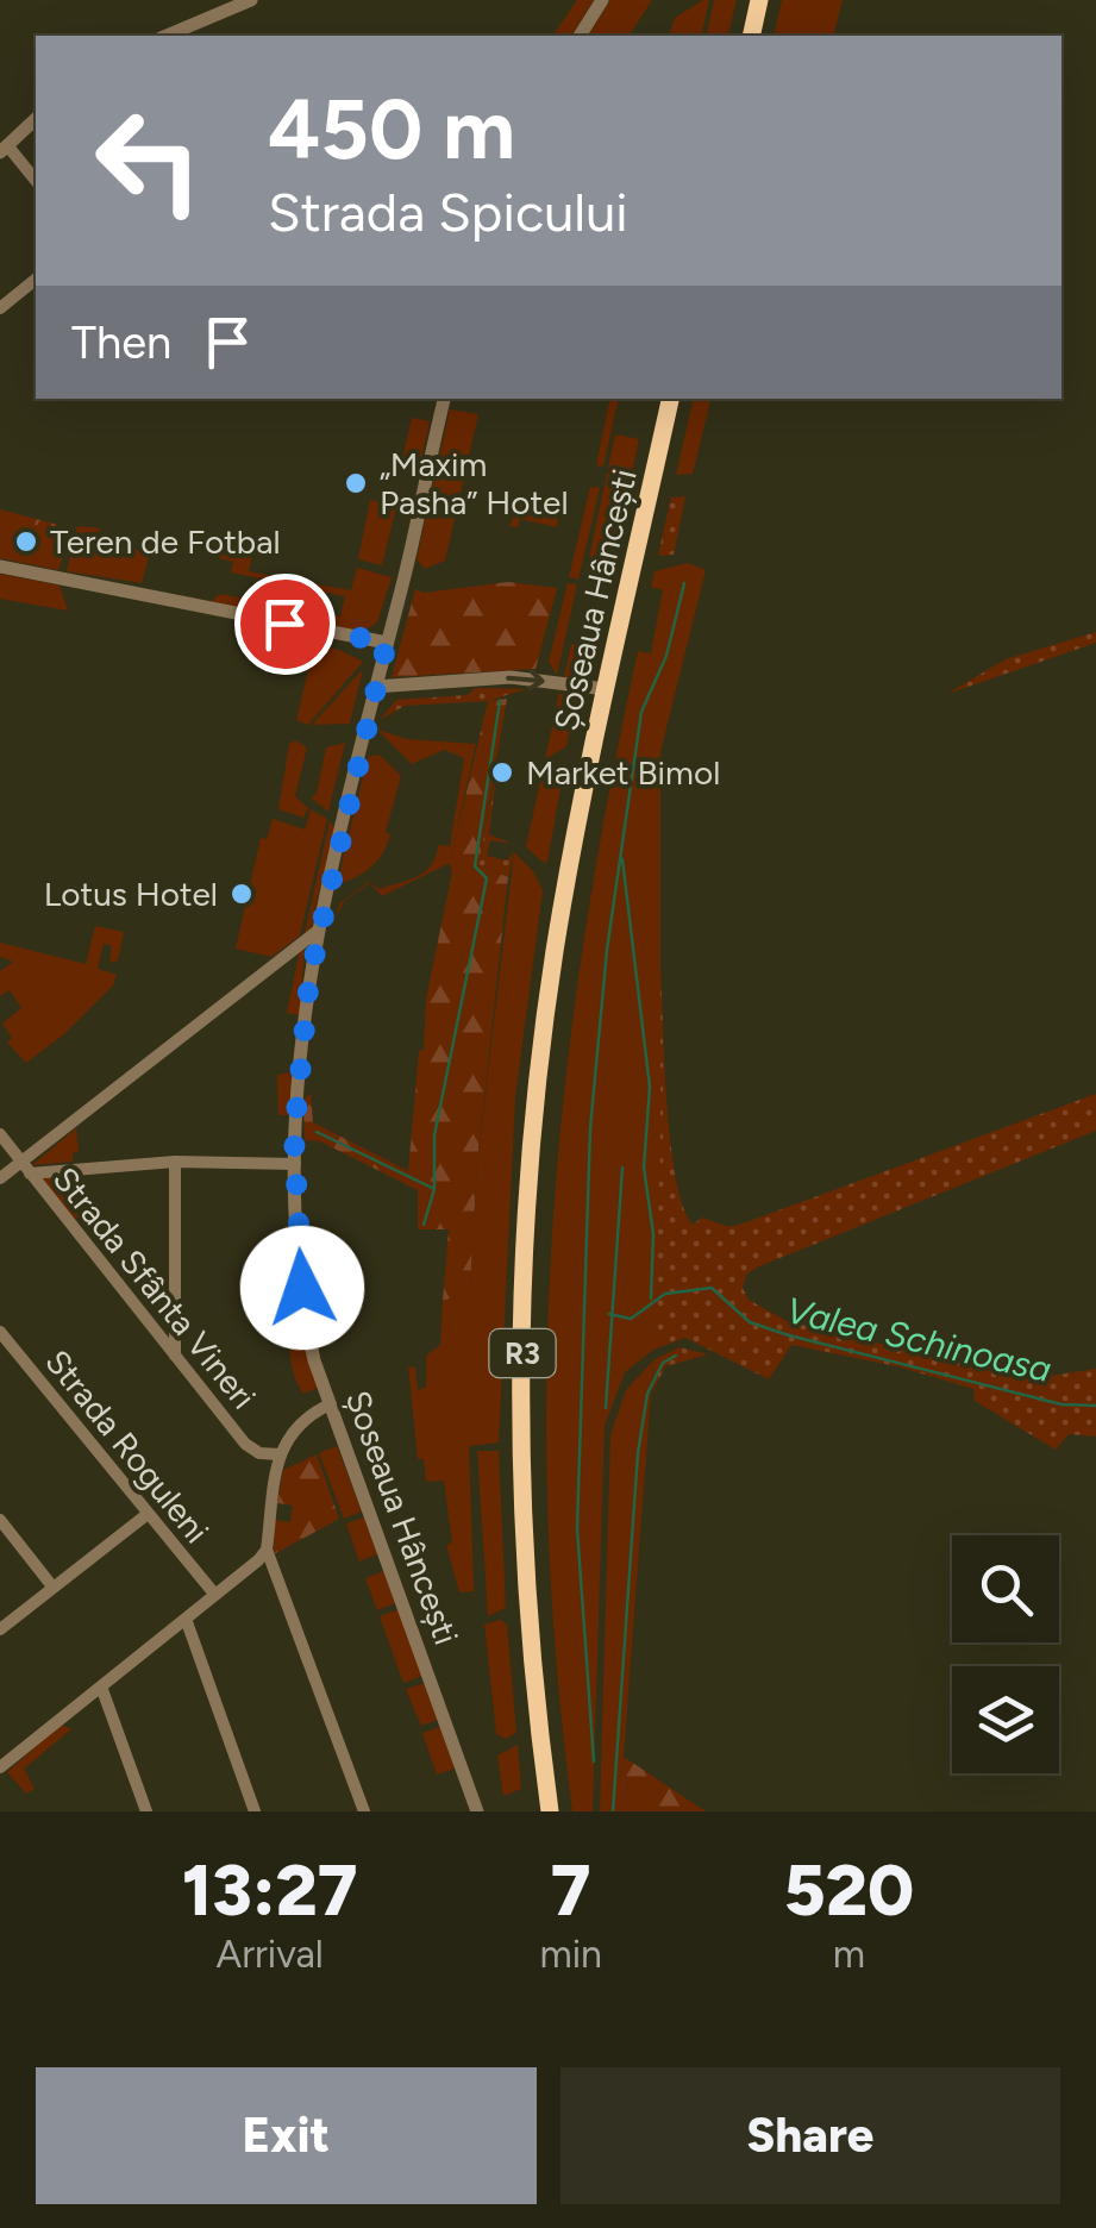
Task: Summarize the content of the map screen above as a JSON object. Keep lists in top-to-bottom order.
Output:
{
  "streets": {
    "highway": ["Șoseaua Hâncești", "R3"],
    "street": ["Strada Sfânta Vineri", "Strada Roguleni"]
  },
  "water": ["Valea Schinoasa"],
  "places": [
    "„Maxim Pasha” Hotel",
    "Teren de Fotbal",
    "Market Bimol",
    "Lotus Hotel"
  ],
  "page": {
    "turn": ["450 m", "Strada Spicului"],
    "then": "Then",
    "eta": [
      "13:27",
      "Arrival",
      "7",
      "min",
      "520",
      "m"
    ],
    "buttons": ["Exit", "Share"]
  }
}
